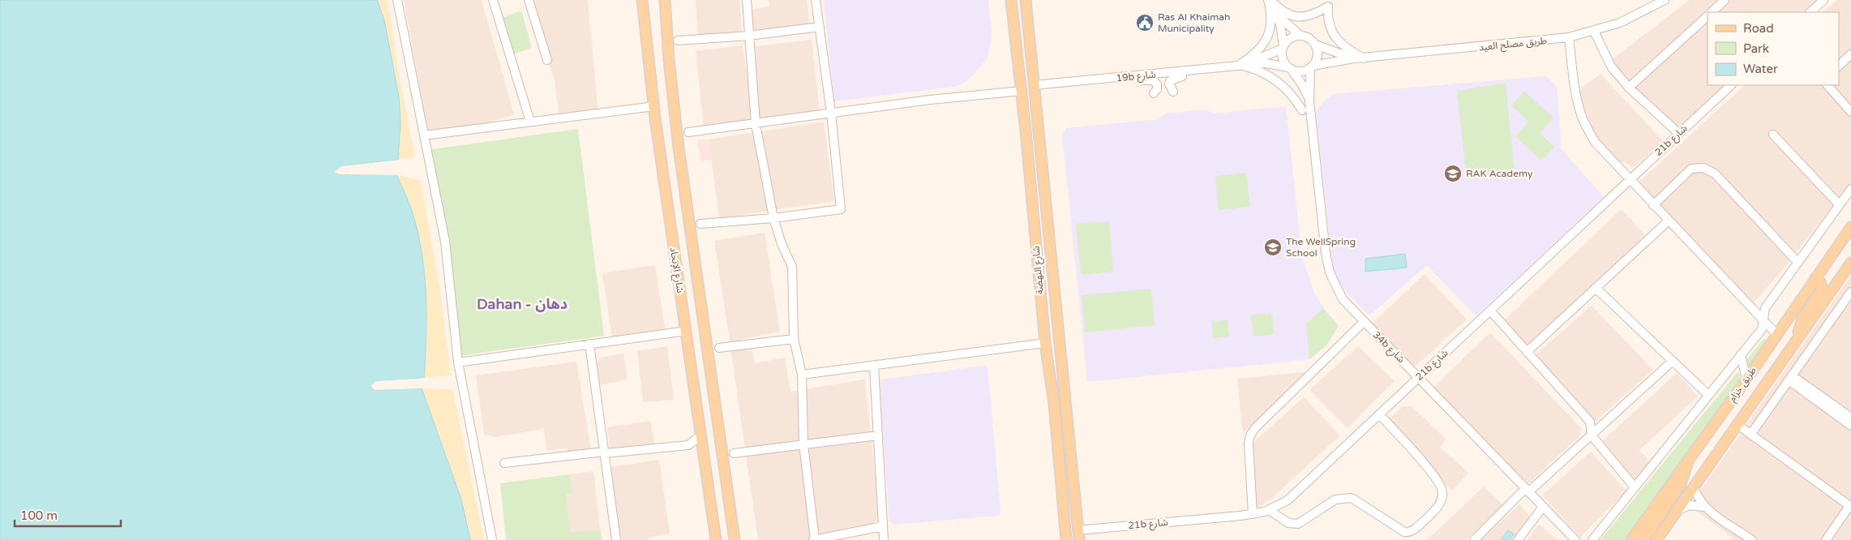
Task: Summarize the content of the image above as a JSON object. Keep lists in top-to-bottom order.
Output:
{
  "streets": {
    "main road": ["شارع الإتحاد", "شارع النهضة", "طريق خزام"],
    "street": [
      "طريق مصلح العيد",
      "19b شارع",
      "21b شارع",
      "34b شارع"
    ]
  },
  "crossings": [
    ["طريق مصلح العيد", "19b شارع"],
    ["طريق مصلح العيد", "34b شارع"],
    ["19b شارع", "شارع النهضة"],
    ["19b شارع", "34b شارع"],
    ["21b شارع", "شارع النهضة"],
    ["21b شارع", "34b شارع"]
  ],
  "districts": ["Dahan - دهان"],
  "places": {
    "public building": ["Ras Al Khaimah Municipality"],
    "school or university": ["RAK Academy", "The WellSpring School"]
  },
  "legend": ["Road", "Park", "Water"],
  "scale_bar": "100 m"
}
